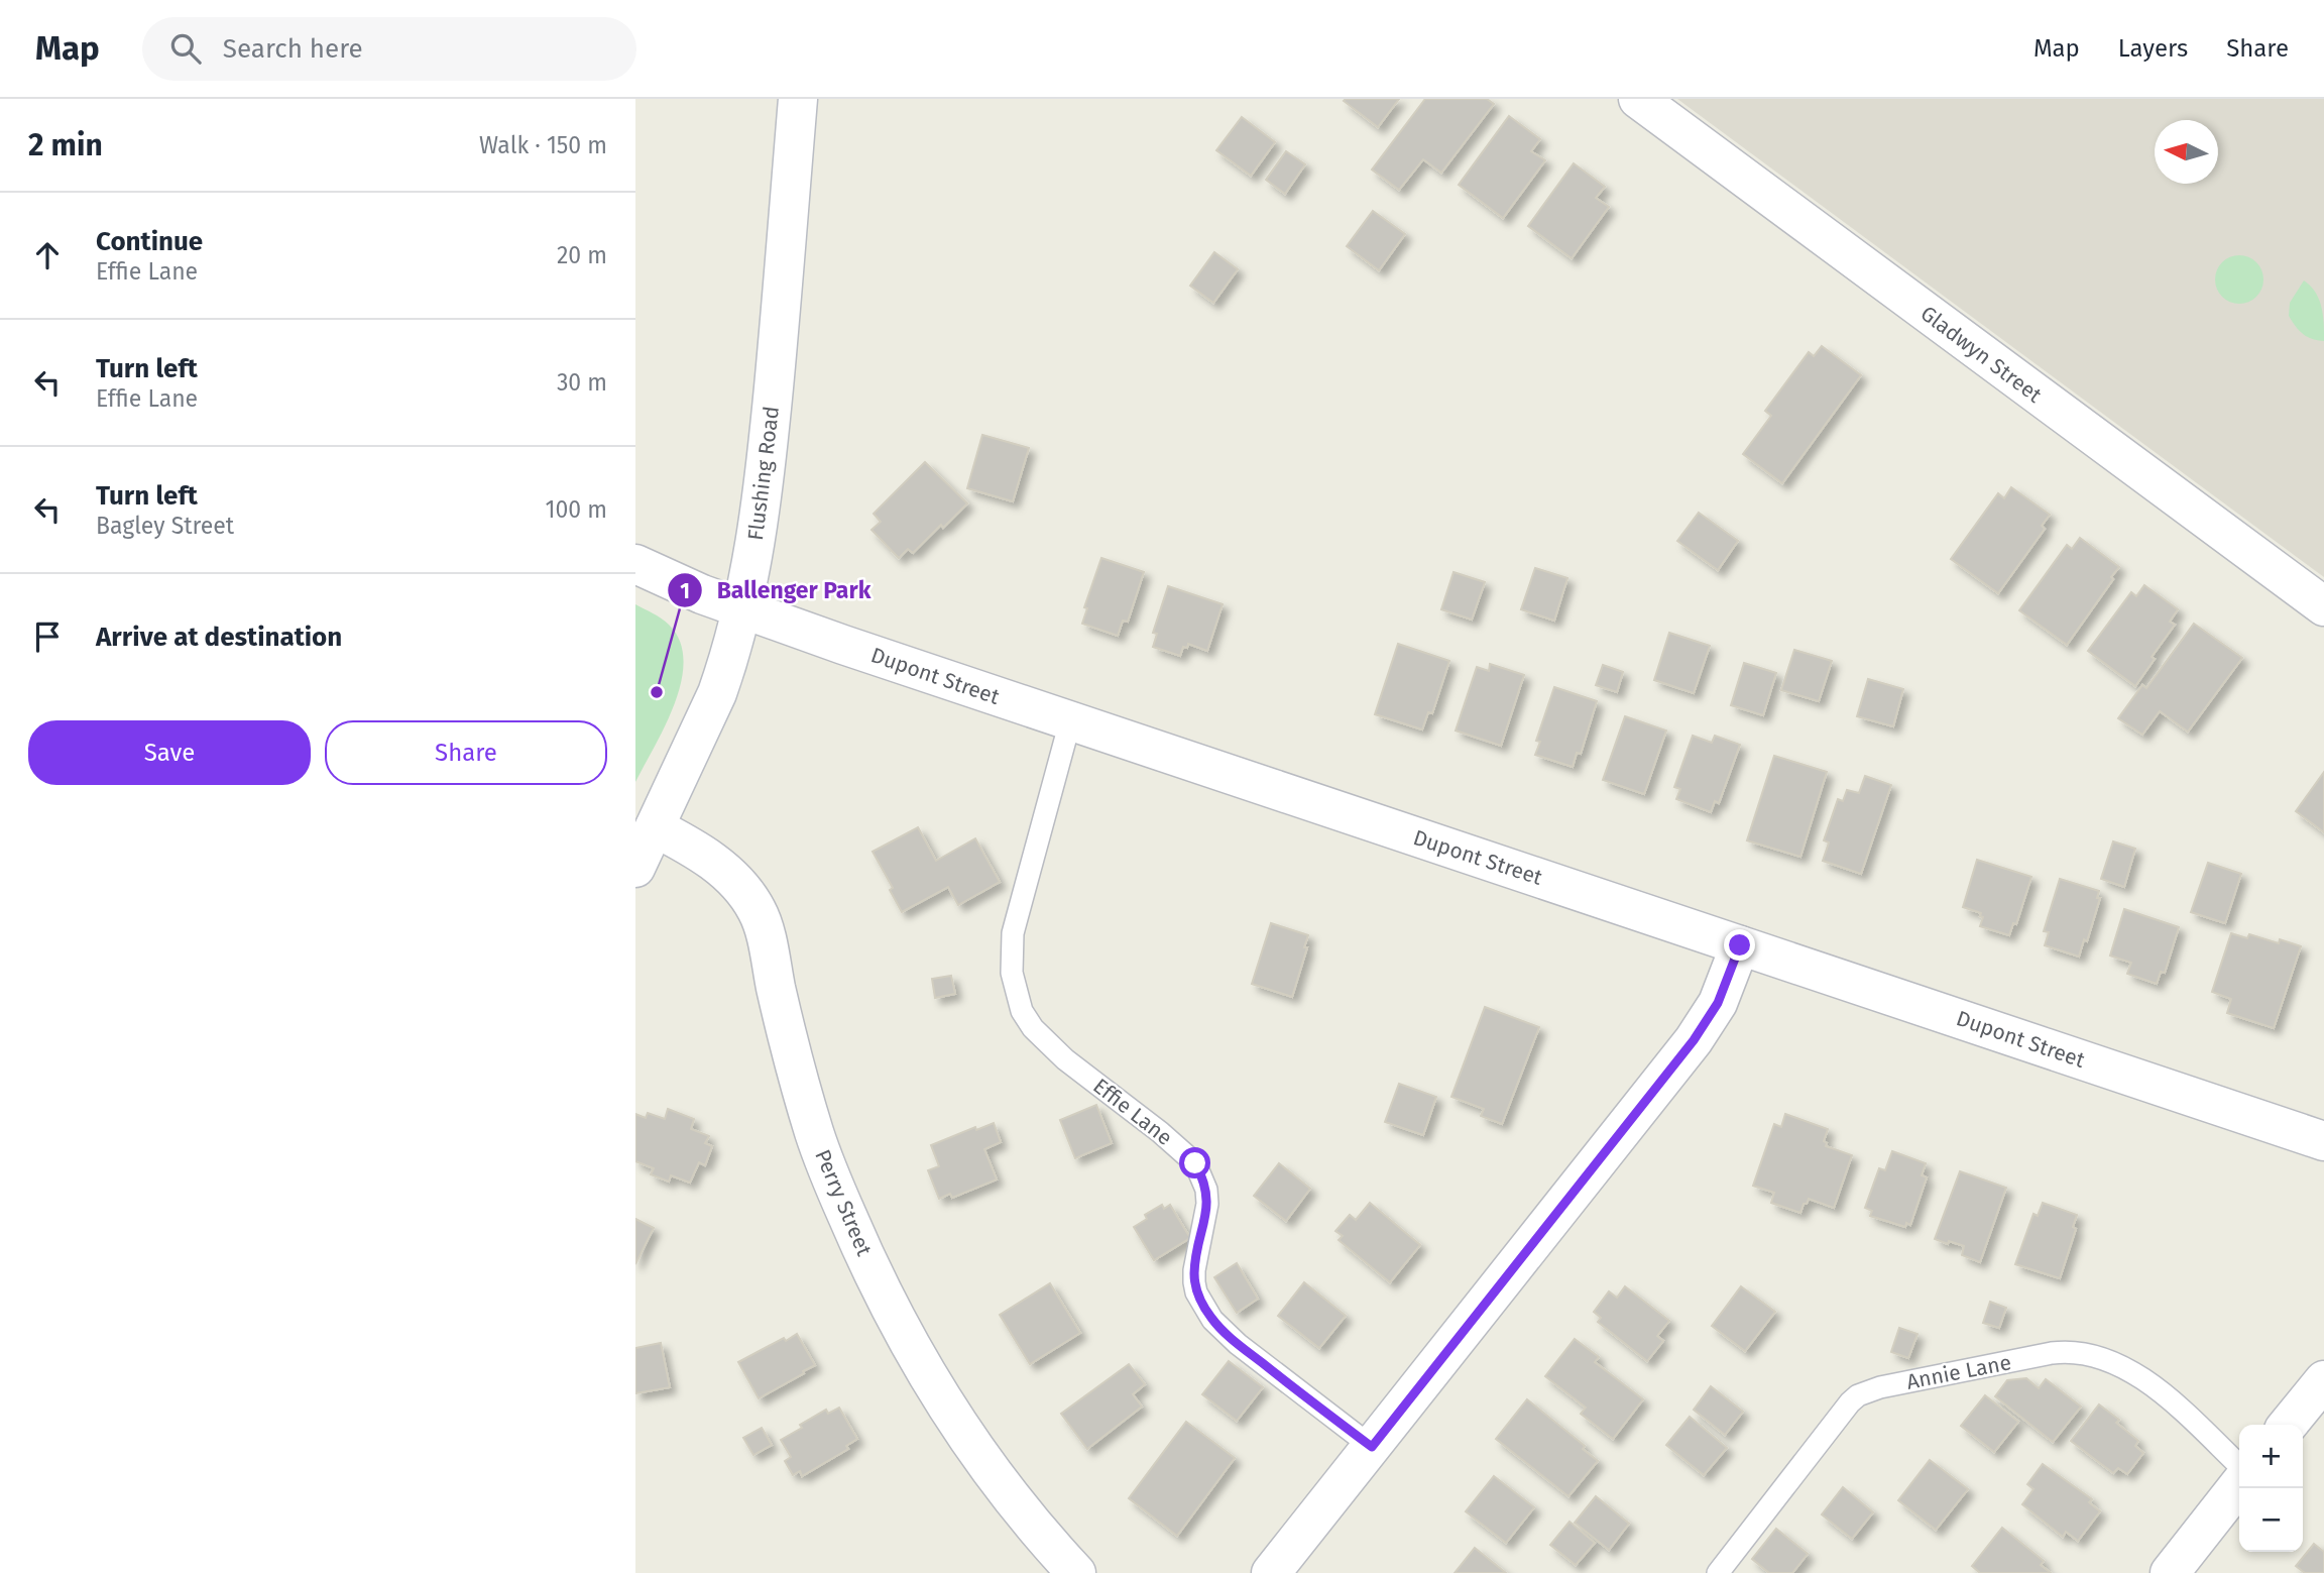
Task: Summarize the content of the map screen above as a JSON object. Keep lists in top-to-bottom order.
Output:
{
  "streets": {
    "street": [
      "Gladwyn Street",
      "Flushing Road",
      "Dupont Street",
      "Perry Street"
    ],
    "lane": ["Effie Lane", "Annie Lane"]
  },
  "crossings": [
    ["Flushing Road", "Dupont Street"],
    ["Flushing Road", "Perry Street"],
    ["Dupont Street", "Effie Lane"]
  ],
  "places": ["Ballenger Park"],
  "north": "left",
  "page": {
    "header": "Map",
    "search": "Search here",
    "nav": ["Map", "Layers", "Share"],
    "heading": ["2 min", "Walk · 150 m"],
    "list": [
      ["Continue", "Effie Lane", "20 m"],
      ["Turn left", "Effie Lane", "30 m"],
      ["Turn left", "Bagley Street", "100 m"],
      "Arrive at destination"
    ],
    "buttons": ["Save", "Share"],
    "map_buttons": ["+", "−"]
  }
}
